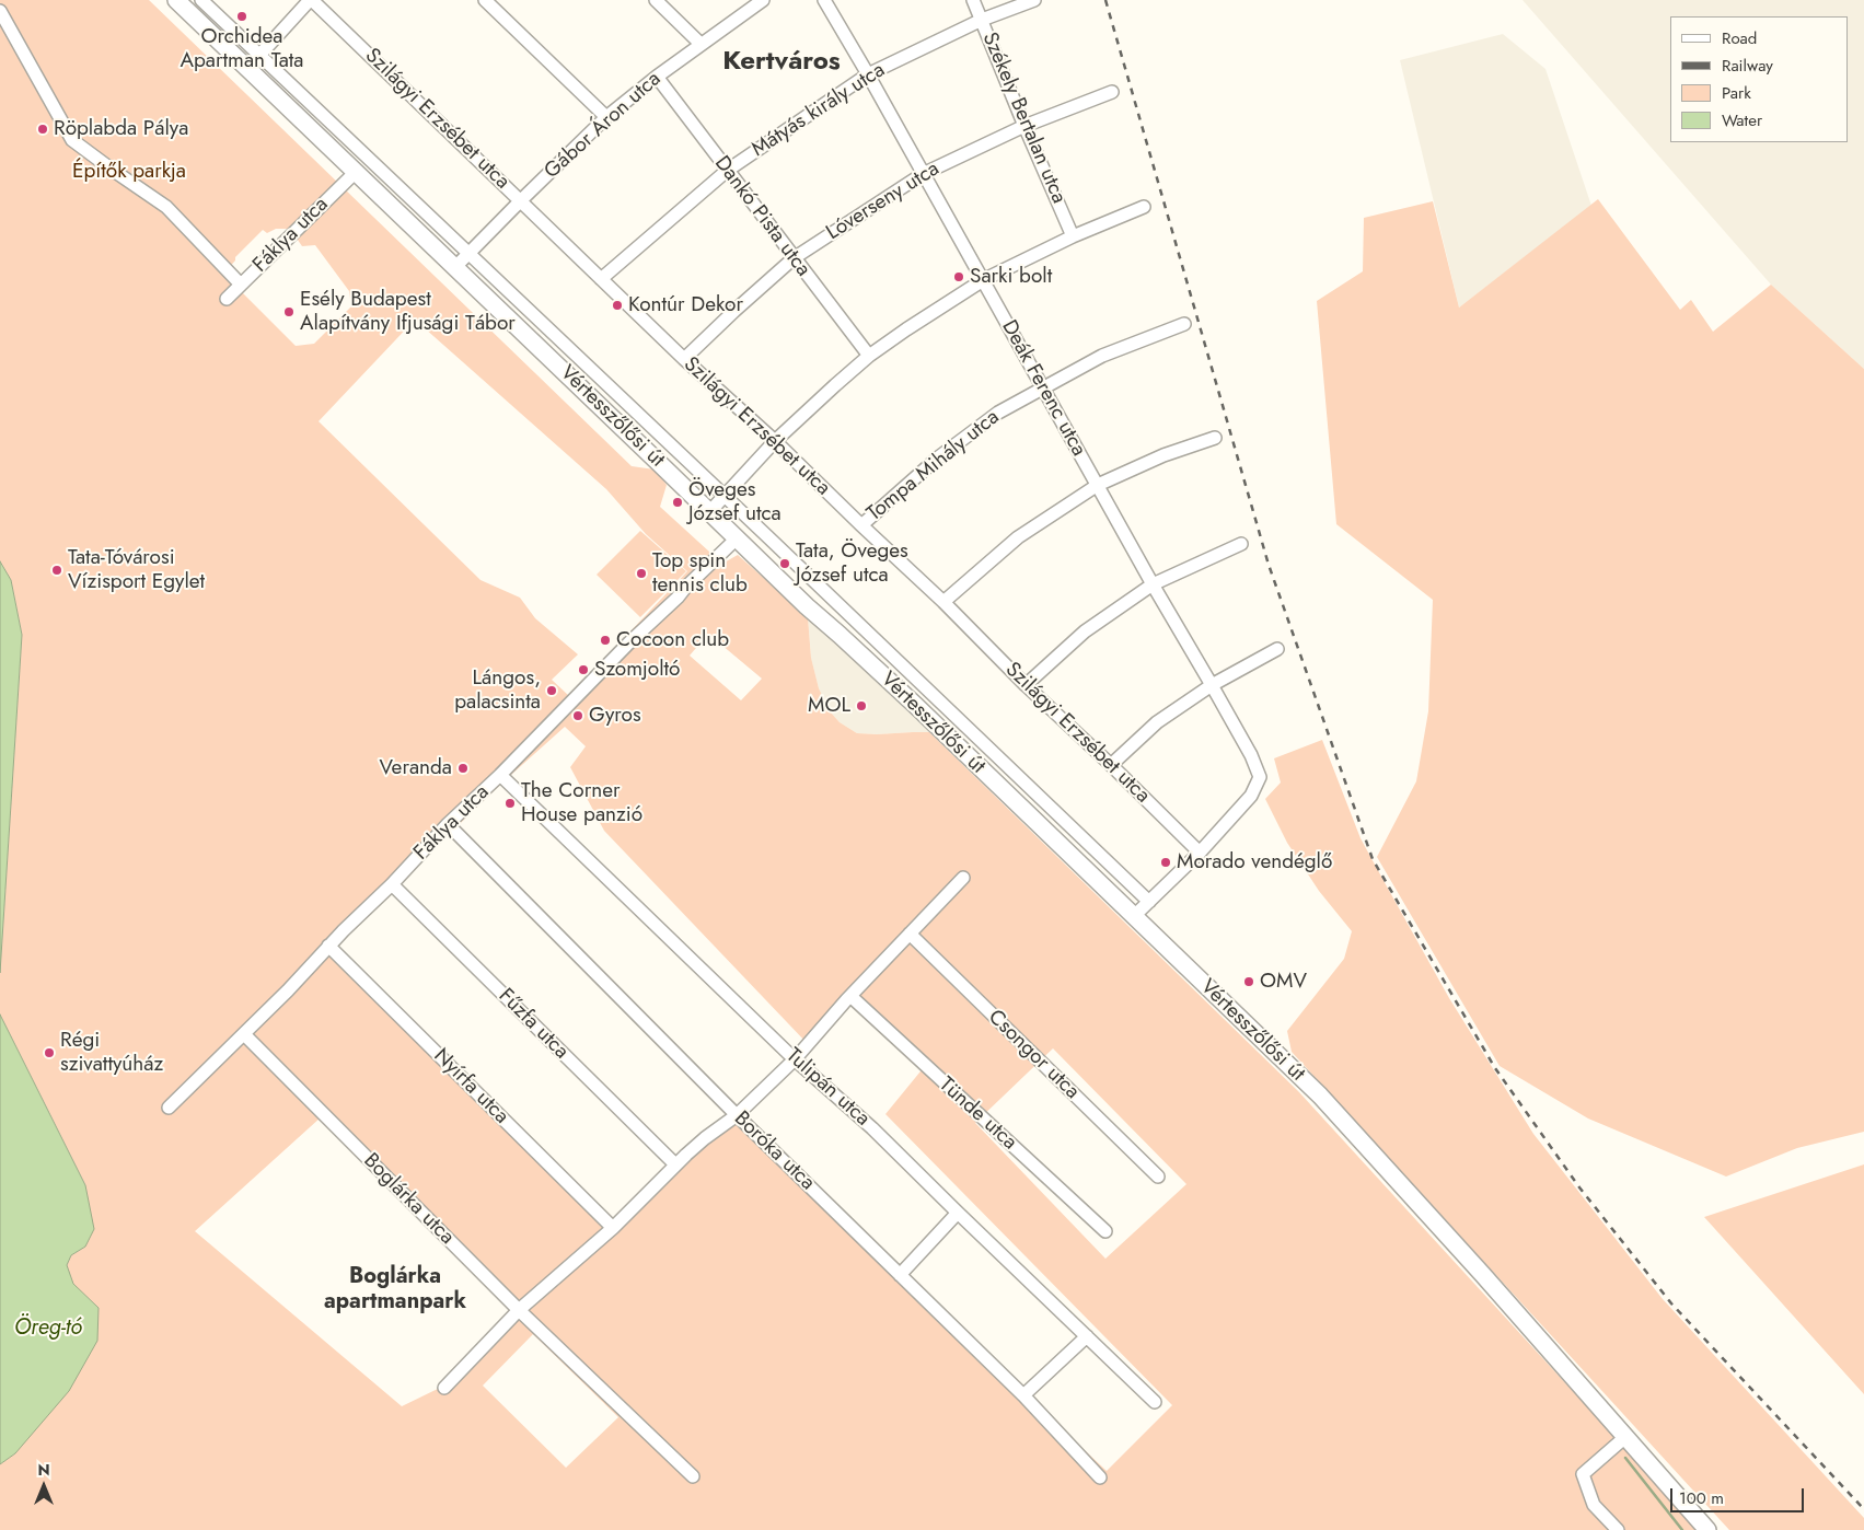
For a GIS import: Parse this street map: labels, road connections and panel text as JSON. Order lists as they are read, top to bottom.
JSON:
{
  "streets": {
    "main road": ["Vértesszőlősi út"],
    "street": [
      "Mátyás király utca",
      "Székely Bertalan utca",
      "Szilágyi Erzsébet utca",
      "Gábor Áron utca",
      "Lóverseny utca",
      "Dankó Pista utca",
      "Fáklya utca",
      "Deák Ferenc utca",
      "Tompa Mihály utca",
      "Fűzfa utca",
      "Csongor utca",
      "Nyírfa utca",
      "Tulipán utca",
      "Tünde utca",
      "Boróka utca",
      "Boglárka utca"
    ]
  },
  "crossings": [
    ["Mátyás király utca", "Székely Bertalan utca"],
    ["Mátyás király utca", "Szilágyi Erzsébet utca"],
    ["Mátyás király utca", "Dankó Pista utca"],
    ["Mátyás király utca", "Deák Ferenc utca"],
    ["Székely Bertalan utca", "Lóverseny utca"],
    ["Szilágyi Erzsébet utca", "Gábor Áron utca"],
    ["Szilágyi Erzsébet utca", "Lóverseny utca"],
    ["Szilágyi Erzsébet utca", "Deák Ferenc utca"],
    ["Szilágyi Erzsébet utca", "Tompa Mihály utca"],
    ["Gábor Áron utca", "Dankó Pista utca"],
    ["Gábor Áron utca", "Vértesszőlősi út"],
    ["Lóverseny utca", "Dankó Pista utca"],
    ["Lóverseny utca", "Deák Ferenc utca"],
    ["Fáklya utca", "Vértesszőlősi út"],
    ["Fáklya utca", "Fűzfa utca"],
    ["Fáklya utca", "Nyírfa utca"],
    ["Fáklya utca", "Tulipán utca"],
    ["Fáklya utca", "Boróka utca"],
    ["Fáklya utca", "Boglárka utca"],
    ["Deák Ferenc utca", "Tompa Mihály utca"]
  ],
  "districts": ["Kertváros", "Boglárka apartmanpark"],
  "water": ["Öreg-tó"],
  "parks": ["Építők parkja"],
  "places": [
    "Orchidea Apartman Tata",
    "Röplabda Pálya",
    "Sarki bolt",
    "Kontúr Dekor",
    "Esély Budapest Alapítvány Ifjusági Tábor",
    "Öveges József utca",
    "Tata, Öveges József utca",
    "Tata-Tóvárosi Vízisport Egylet",
    "Top spin tennis club",
    "Cocoon club",
    "Szomjoltó",
    "Lángos, palacsinta",
    "MOL",
    "Gyros",
    "Veranda",
    "The Corner House panzió",
    "Morado vendéglő",
    "OMV",
    "Régi szivattyúház"
  ],
  "legend": [
    "Road",
    "Railway",
    "Park",
    "Water"
  ],
  "scale_bar": "100 m",
  "north": "top"
}
